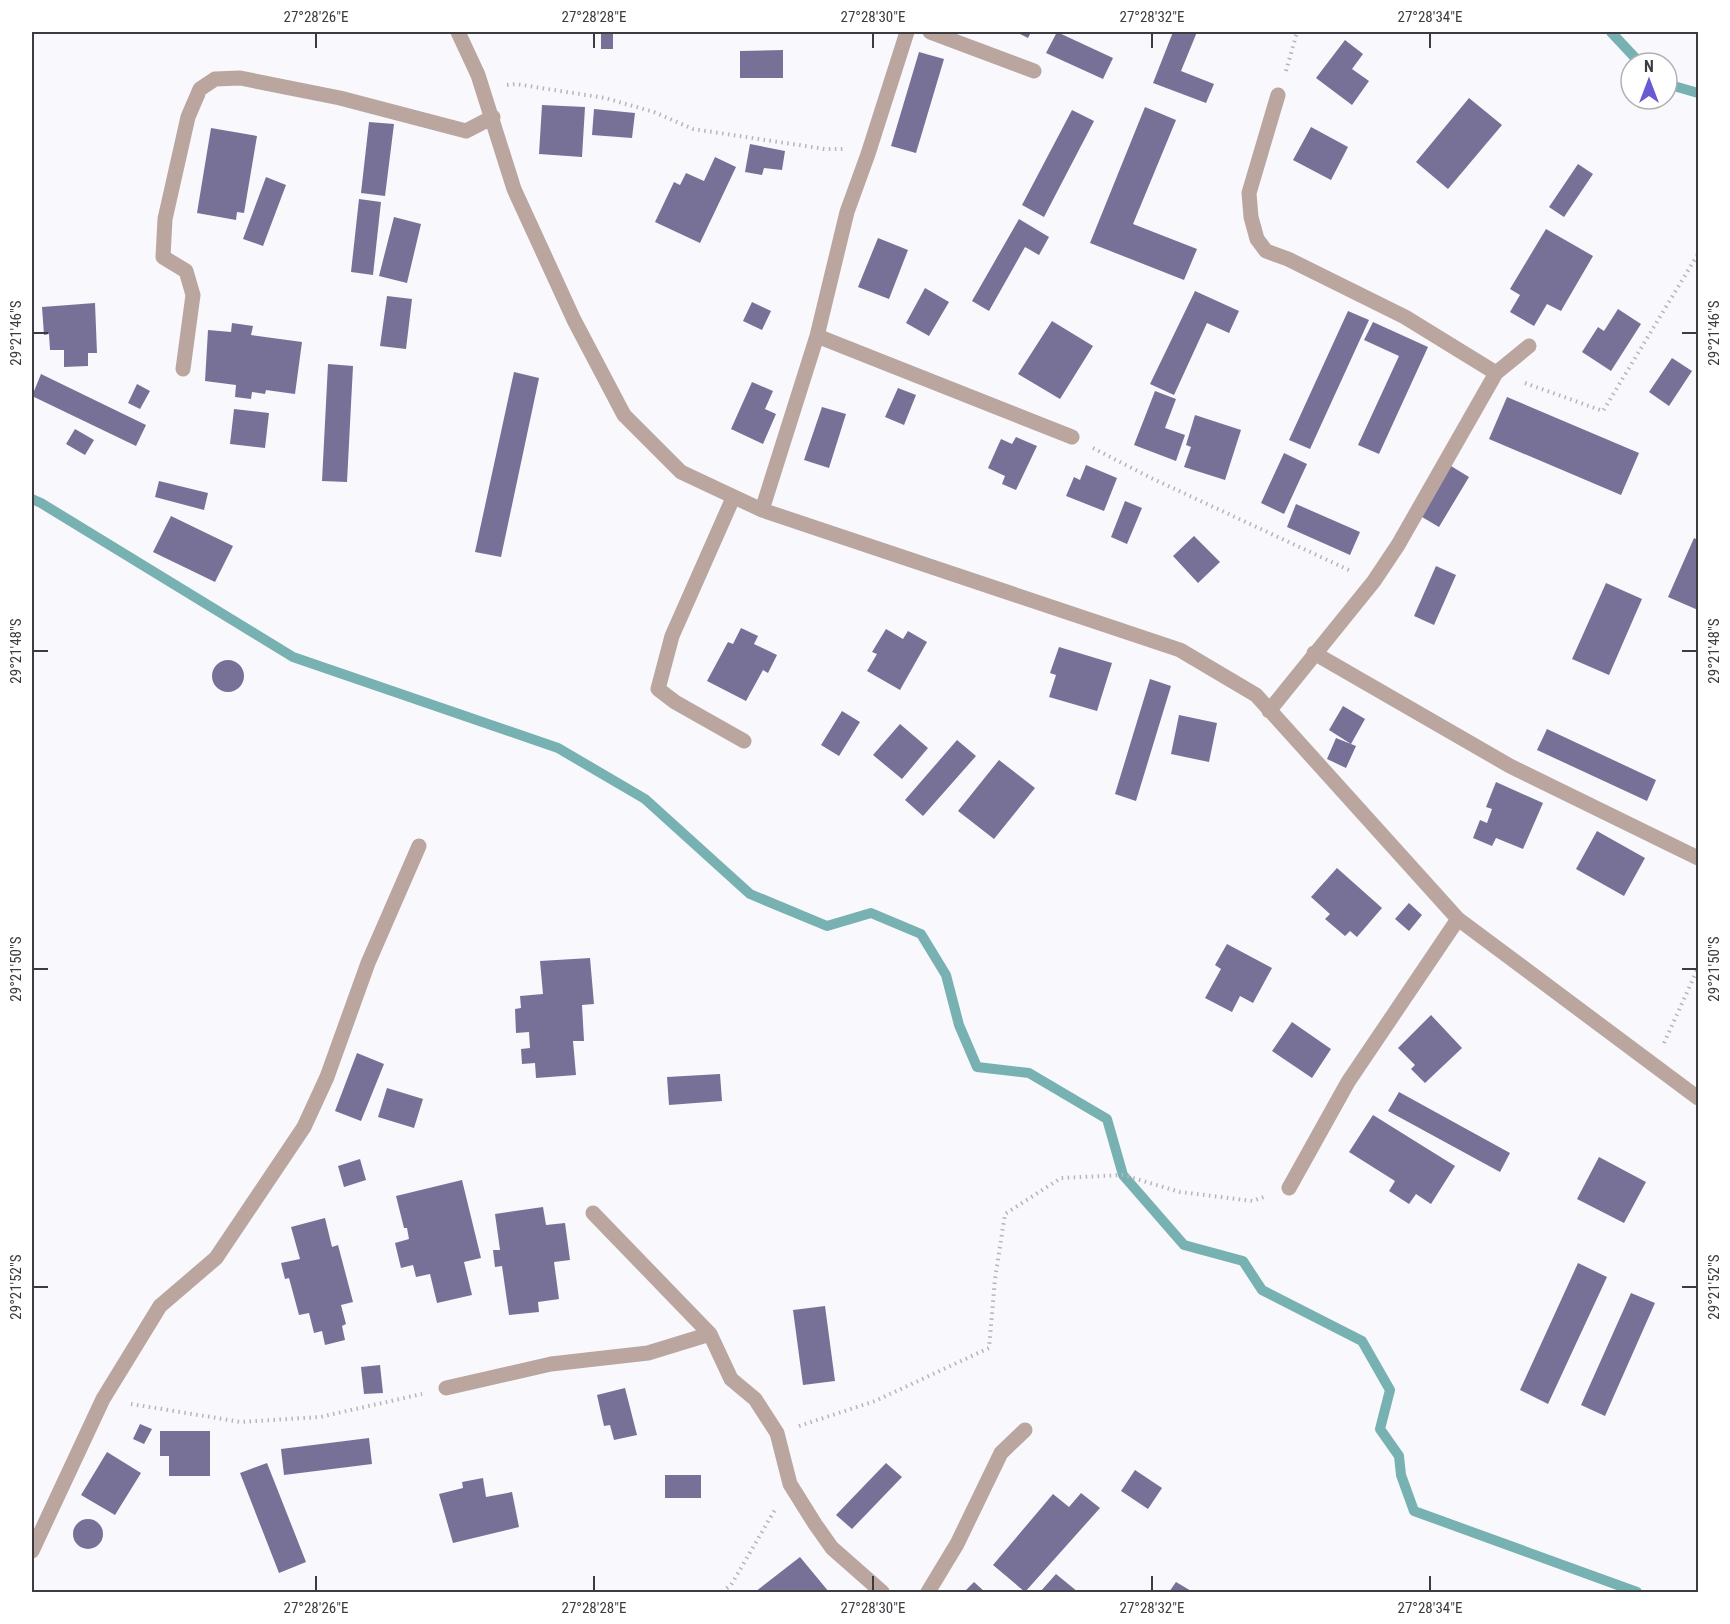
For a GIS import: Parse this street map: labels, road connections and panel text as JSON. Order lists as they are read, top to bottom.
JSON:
{
  "north": "top",
  "coordinates": [
    "27°28'26\"E",
    "27°28'28\"E",
    "27°28'30\"E",
    "27°28'32\"E",
    "27°28'34\"E",
    "29°21'46\"S",
    "29°21'48\"S",
    "29°21'50\"S",
    "29°21'52\"S"
  ]
}
